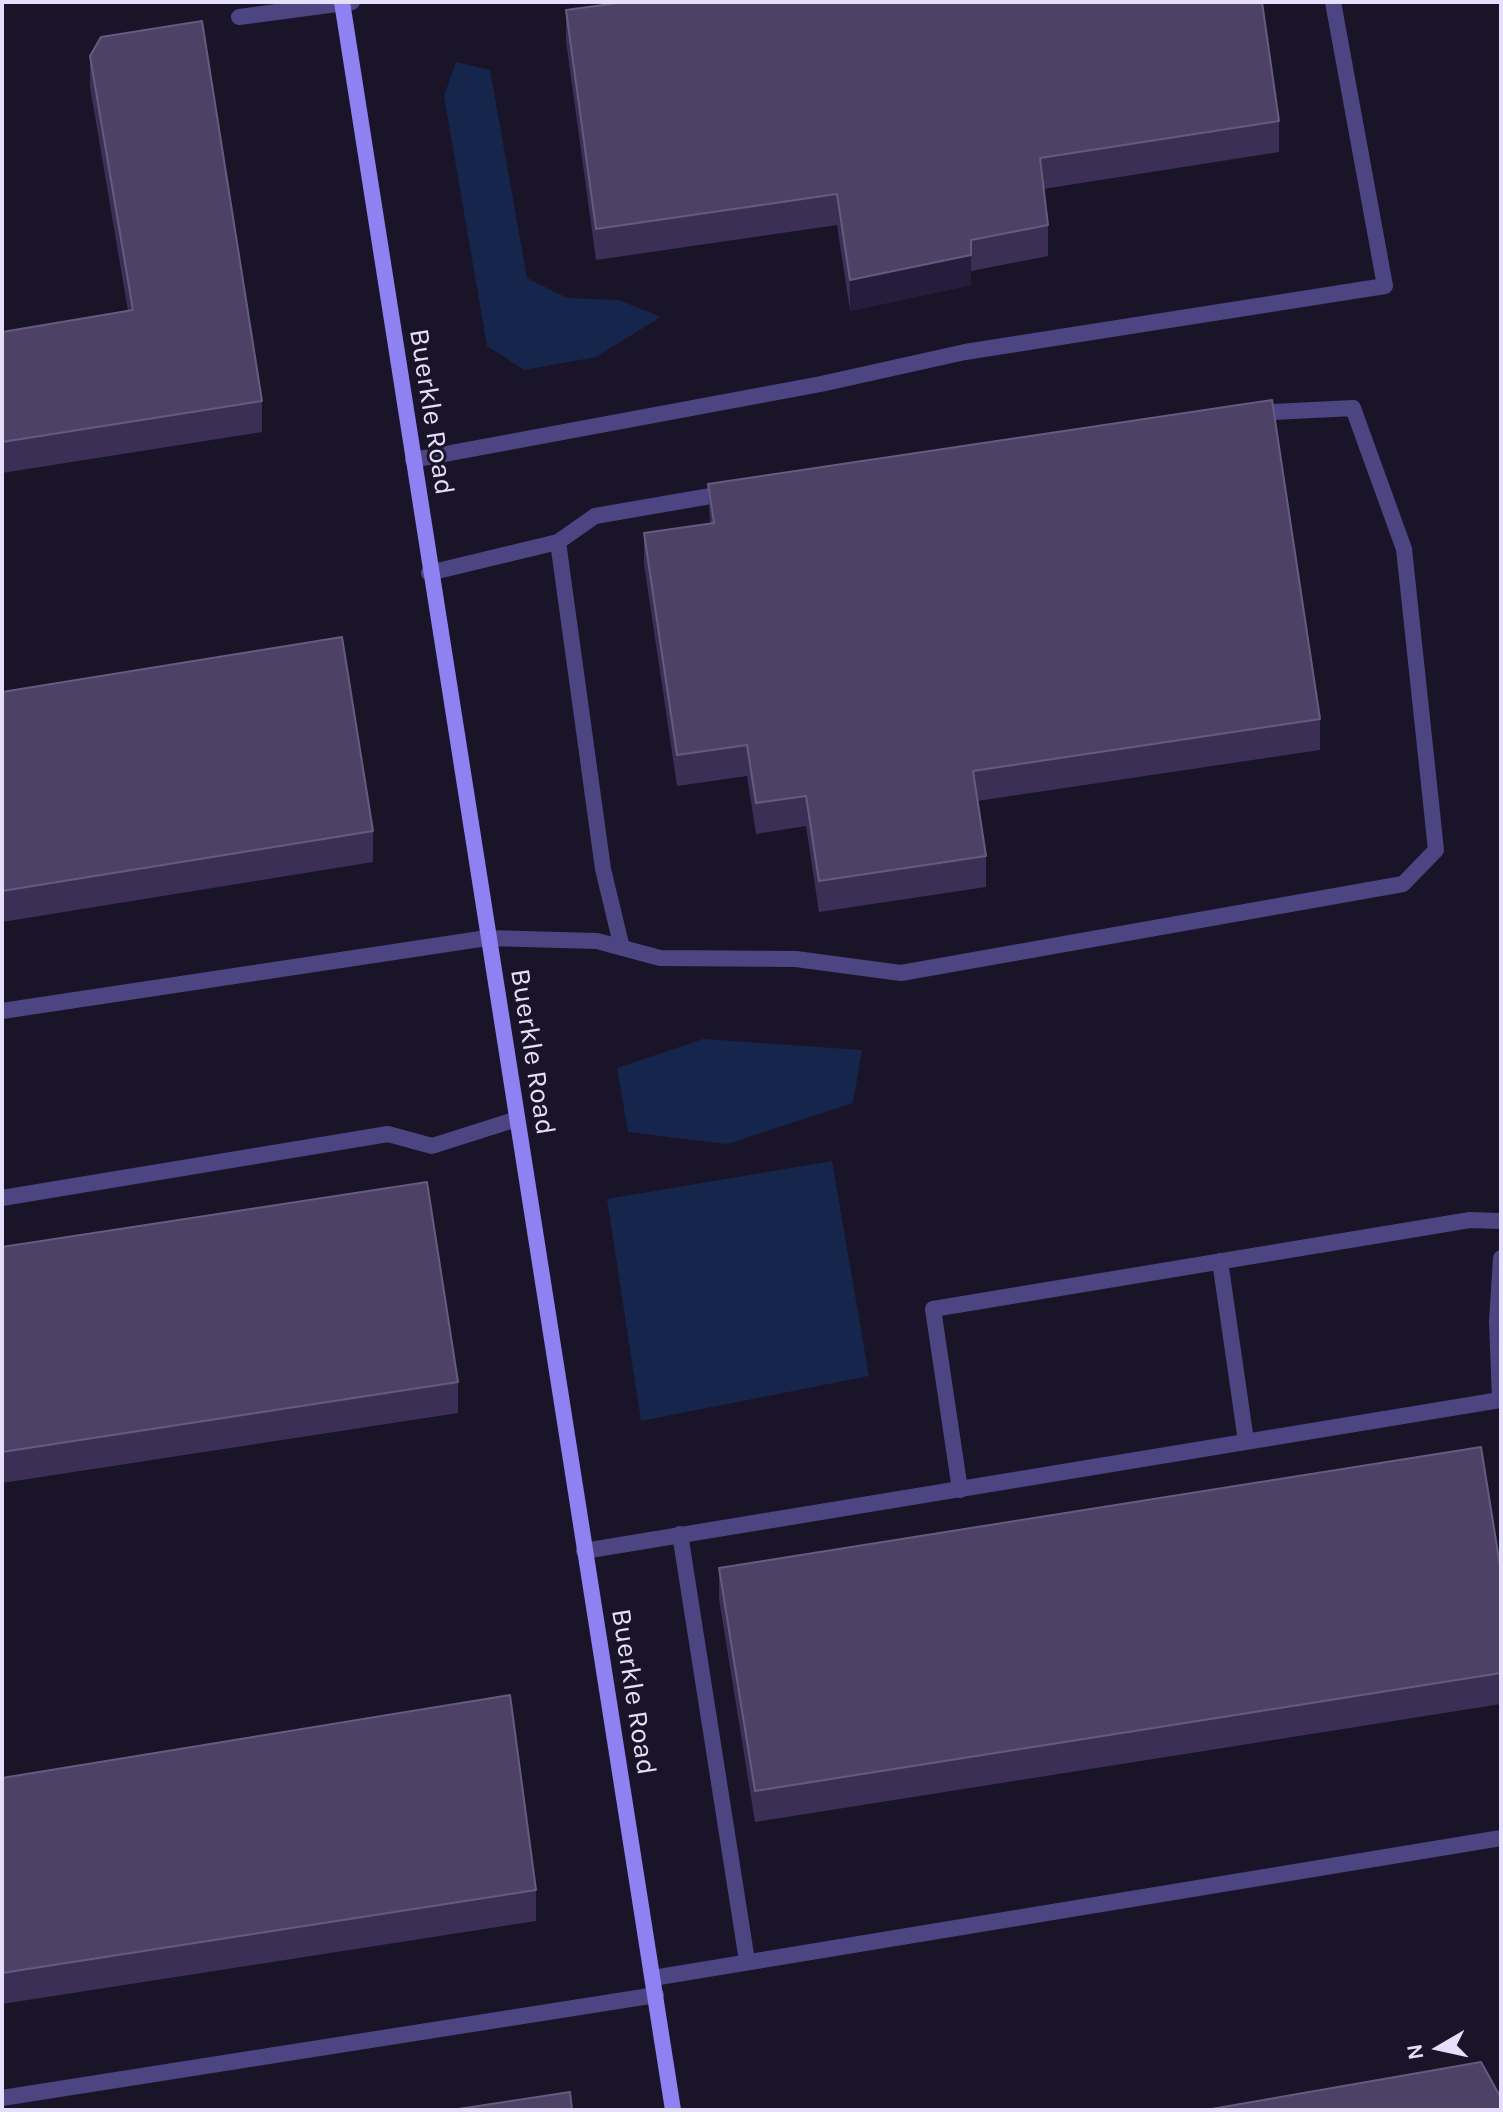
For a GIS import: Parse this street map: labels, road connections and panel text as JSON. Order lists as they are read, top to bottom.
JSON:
{
  "streets": {
    "street": ["Buerkle Road"]
  },
  "north": "left"
}
